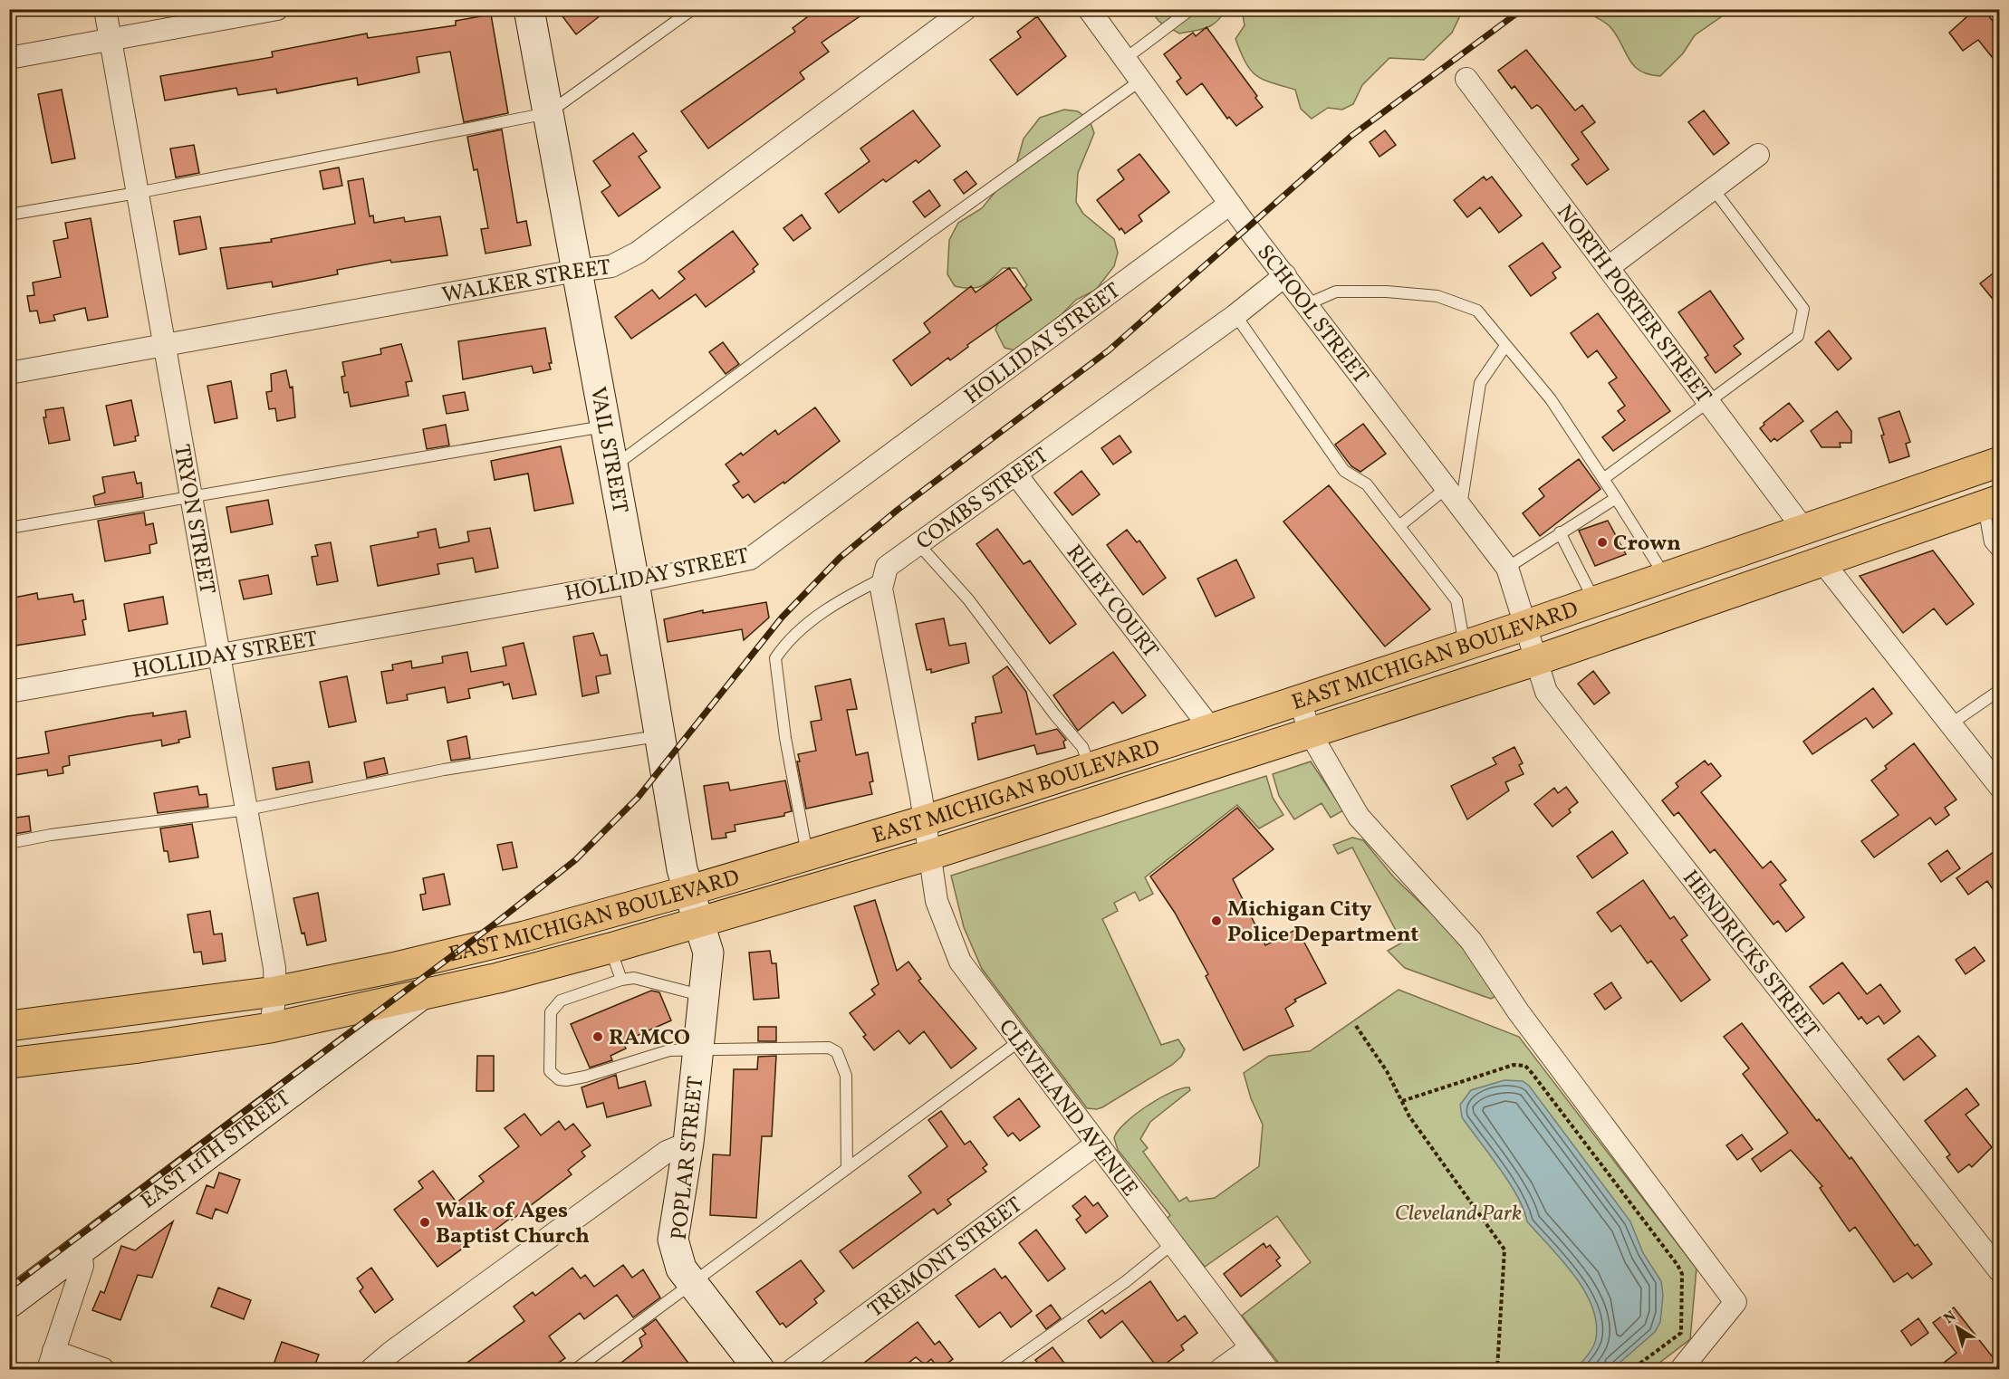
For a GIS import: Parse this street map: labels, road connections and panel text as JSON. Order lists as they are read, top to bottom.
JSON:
{
  "streets": {
    "main road": ["EAST MICHIGAN BOULEVARD"],
    "street": [
      "WALKER STREET",
      "NORTH PORTER STREET",
      "SCHOOL STREET",
      "HOLLIDAY STREET",
      "VAIL STREET",
      "COMBS STREET",
      "TRYON STREET",
      "RILEY COURT",
      "HENDRICKS STREET",
      "CLEVELAND AVENUE",
      "EAST 11TH STREET",
      "POPLAR STREET",
      "TREMONT STREET"
    ]
  },
  "crossings": [
    ["WALKER STREET", "VAIL STREET"],
    ["WALKER STREET", "TRYON STREET"],
    ["NORTH PORTER STREET", "EAST MICHIGAN BOULEVARD"],
    ["SCHOOL STREET", "HOLLIDAY STREET"],
    ["SCHOOL STREET", "COMBS STREET"],
    ["SCHOOL STREET", "EAST MICHIGAN BOULEVARD"],
    ["SCHOOL STREET", "HENDRICKS STREET"],
    ["HOLLIDAY STREET", "VAIL STREET"],
    ["HOLLIDAY STREET", "TRYON STREET"],
    ["VAIL STREET", "EAST MICHIGAN BOULEVARD"],
    ["VAIL STREET", "POPLAR STREET"],
    ["COMBS STREET", "RILEY COURT"],
    ["TRYON STREET", "EAST MICHIGAN BOULEVARD"],
    ["RILEY COURT", "EAST MICHIGAN BOULEVARD"],
    ["EAST MICHIGAN BOULEVARD", "HENDRICKS STREET"],
    ["EAST MICHIGAN BOULEVARD", "CLEVELAND AVENUE"],
    ["EAST MICHIGAN BOULEVARD", "EAST 11TH STREET"],
    ["EAST MICHIGAN BOULEVARD", "POPLAR STREET"],
    ["CLEVELAND AVENUE", "TREMONT STREET"]
  ],
  "parks": ["Cleveland Park"],
  "places": [
    "Crown",
    "Michigan City Police Department",
    "RAMCO",
    "Walk of Ages Baptist Church"
  ],
  "north": "top left"
}
